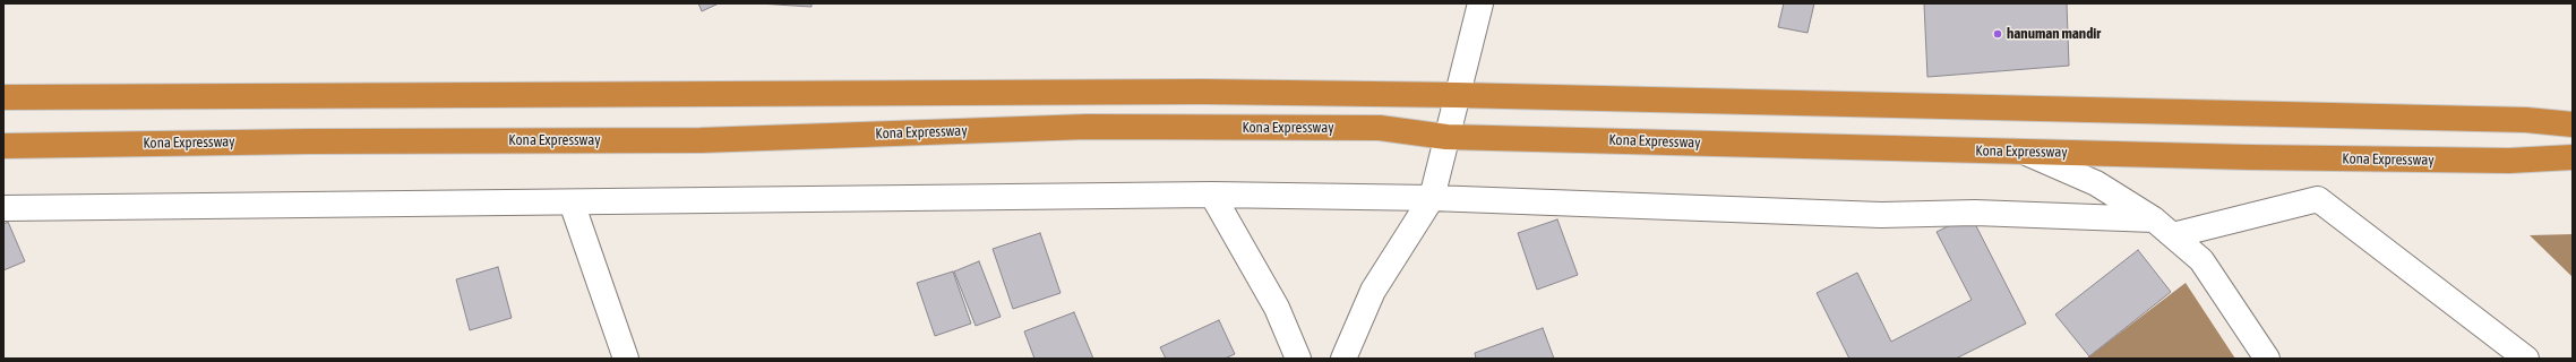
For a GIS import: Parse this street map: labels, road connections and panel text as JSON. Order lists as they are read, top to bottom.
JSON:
{
  "streets": {
    "highway": ["Kona Expressway"]
  },
  "places": ["hanuman mandir"]
}
